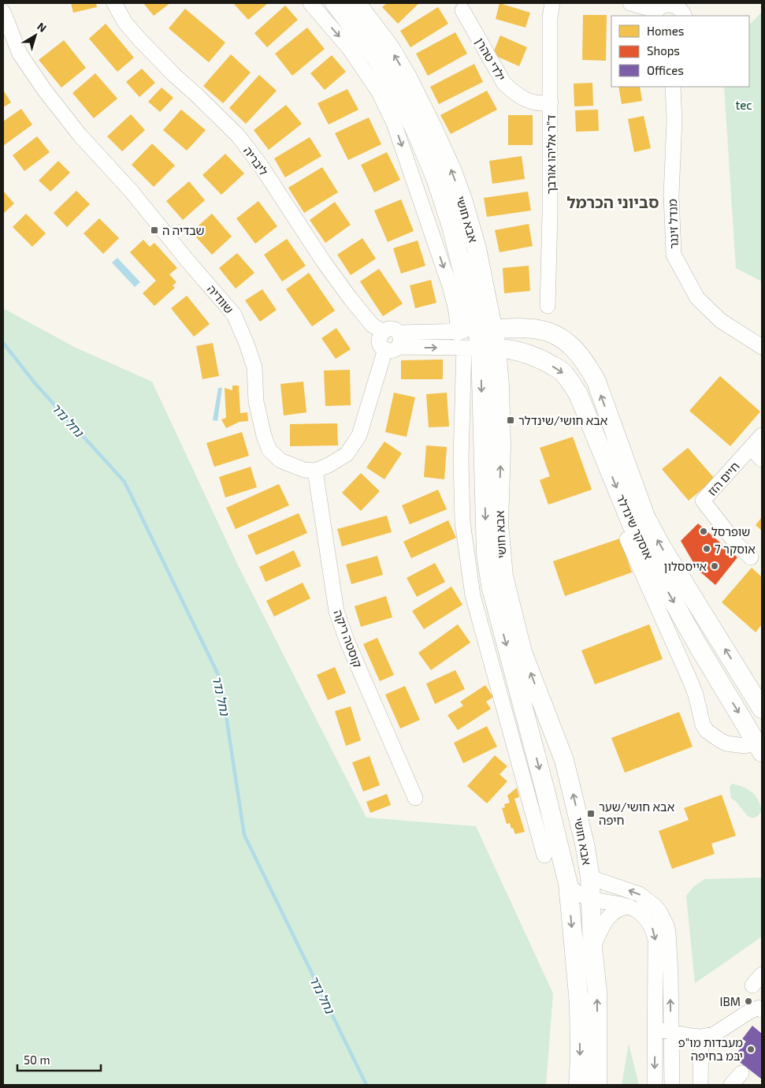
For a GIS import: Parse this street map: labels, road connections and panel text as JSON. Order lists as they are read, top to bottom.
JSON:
{
  "streets": {
    "main road": ["אבא חושי", "אוסקר שינדלר"],
    "street": [
      "ילדי טהרן",
      "ד\"ר אליהו אורבך",
      "ליבריה",
      "מנדל זינגר",
      "שוודיה",
      "חיים הזז",
      "קוסטה ריקה"
    ]
  },
  "crossings": [
    ["ילדי טהרן", "ד\"ר אליהו אורבך"],
    ["אבא חושי", "אוסקר שינדלר"],
    ["שוודיה", "קוסטה ריקה"]
  ],
  "districts": ["סביוני הכרמל"],
  "water": ["נחל נדר"],
  "parks": ["tec"],
  "places": {
    "transit": ["שבדיה ה", "אבא חושי/שינדלר", "אבא חושי/שער חיפה"],
    "other": [
      "שופרסל",
      "אוסקר 7",
      "אייססלון",
      "IBM",
      "מעבדות מו\"פ יבמ בחיפה"
    ]
  },
  "legend": ["Homes", "Shops", "Offices"],
  "scale_bar": "50 m",
  "north": "top right"
}
